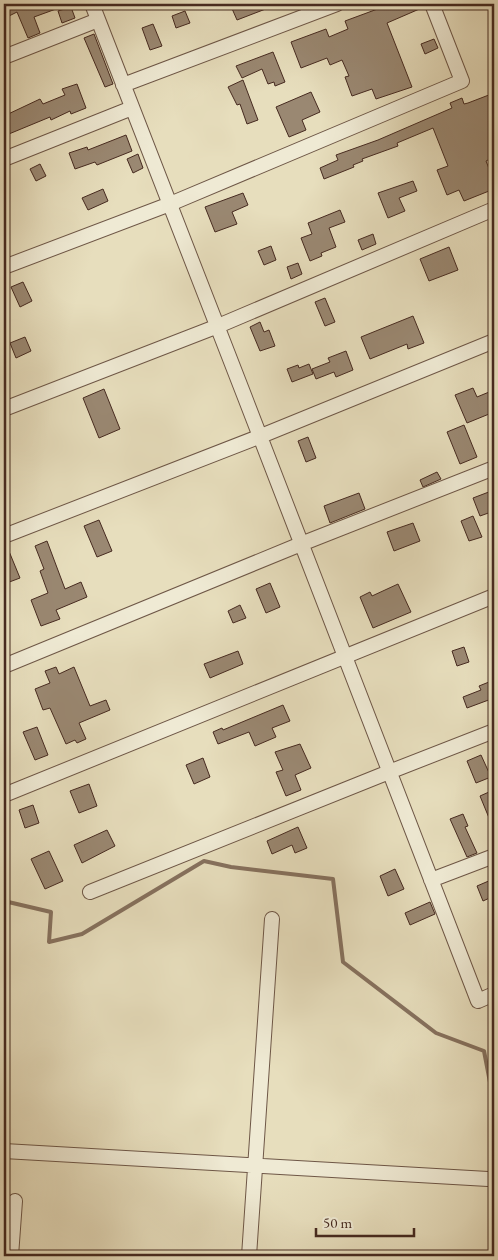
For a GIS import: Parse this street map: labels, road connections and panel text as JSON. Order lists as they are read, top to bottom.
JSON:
{
  "scale_bar": "50 m"
}
